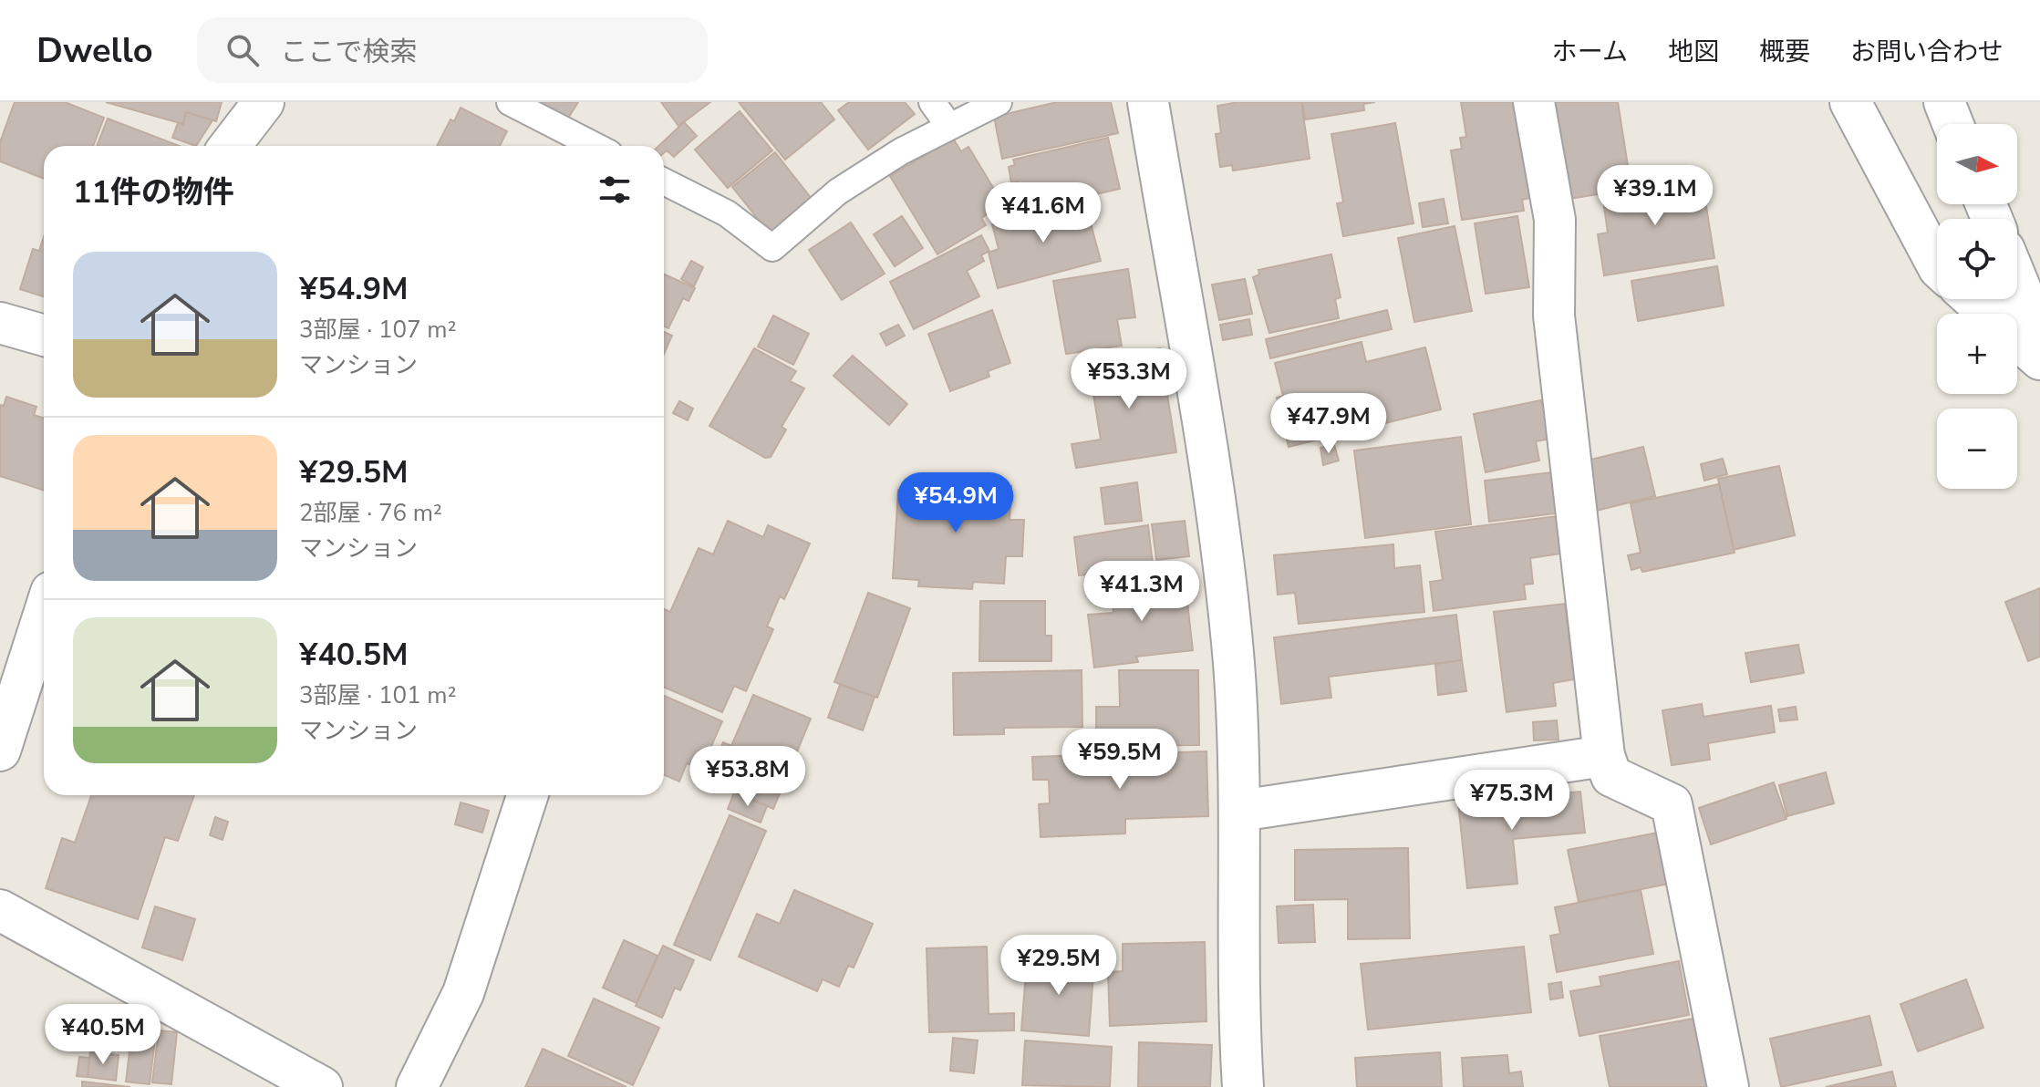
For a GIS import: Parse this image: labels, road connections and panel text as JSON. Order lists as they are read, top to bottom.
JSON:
{
  "north": "right",
  "page": {
    "header": "Dwello",
    "search": "ここで検索",
    "nav": [
      "ホーム",
      "地図",
      "概要",
      "お問い合わせ"
    ],
    "map_buttons": ["+", "−"],
    "heading": "11件の物件",
    "price": [
      "¥39.1M",
      "¥41.6M",
      "¥53.3M",
      "¥47.9M",
      "¥54.9M",
      "¥41.3M",
      "¥59.5M",
      "¥53.8M",
      "¥75.3M",
      "¥29.5M",
      "¥40.5M"
    ],
    "list": [
      {
        "name": "¥54.9M",
        "note": "3部屋 · 107 m² · マンション"
      },
      {
        "name": "¥29.5M",
        "note": "2部屋 · 76 m² · マンション"
      },
      {
        "name": "¥40.5M",
        "note": "3部屋 · 101 m² · マンション"
      }
    ]
  }
}
